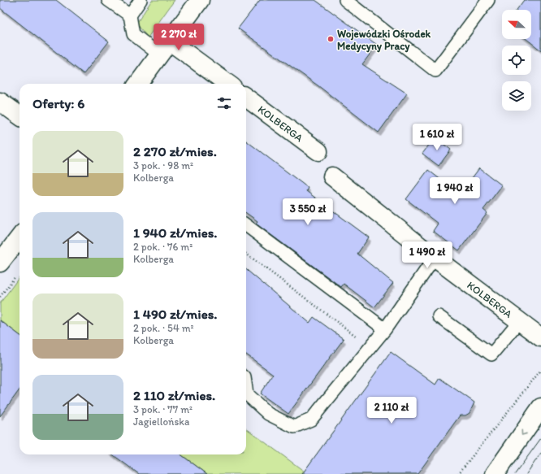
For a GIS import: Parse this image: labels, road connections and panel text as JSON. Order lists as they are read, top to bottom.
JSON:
{
  "streets": {
    "street": ["KOLBERGA"]
  },
  "places": ["Wojewódzki Ośrodek Medycyny Pracy"],
  "north": "left",
  "page": {
    "price": [
      "2 270 zł",
      "1 610 zł",
      "1 940 zł",
      "3 550 zł",
      "1 490 zł",
      "2 110 zł"
    ],
    "heading": "Oferty: 6",
    "list": [
      {
        "name": "2 270 zł/mies.",
        "note": "3 pok. · 98 m² · Kolberga"
      },
      {
        "name": "1 940 zł/mies.",
        "note": "2 pok. · 76 m² · Kolberga"
      },
      {
        "name": "1 490 zł/mies.",
        "note": "2 pok. · 54 m² · Kolberga"
      },
      {
        "name": "2 110 zł/mies.",
        "note": "3 pok. · 77 m² · Jagiellońska"
      }
    ]
  }
}
